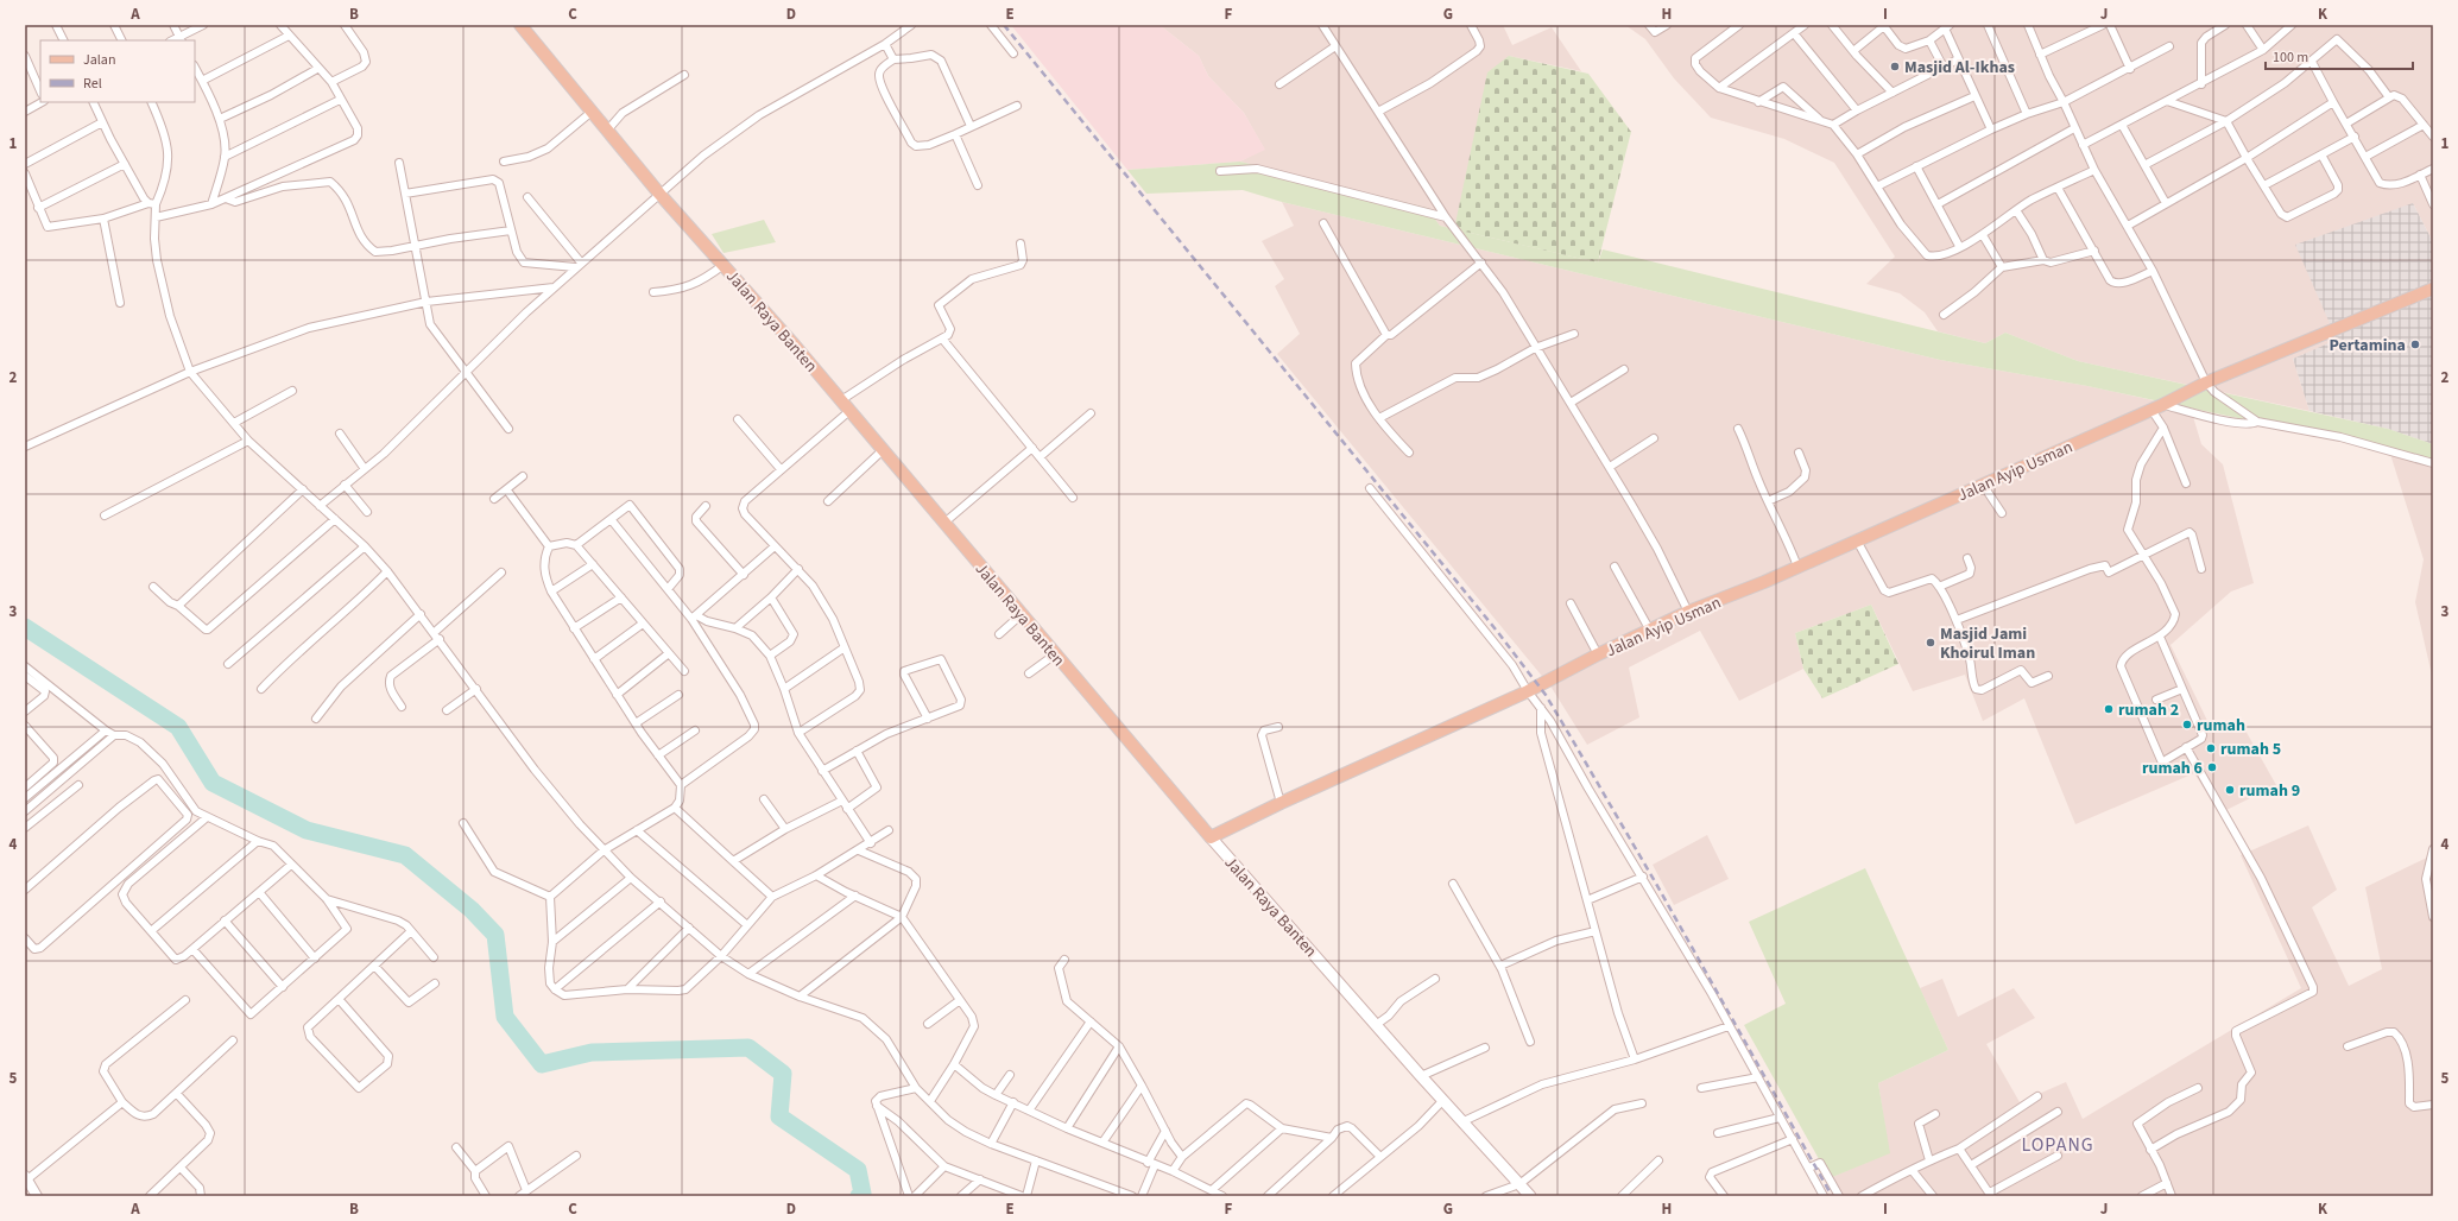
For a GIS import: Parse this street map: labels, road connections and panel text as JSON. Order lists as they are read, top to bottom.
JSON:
{
  "streets": {
    "main road": ["Jalan Raya Banten", "Jalan Ayip Usman"]
  },
  "crossings": [
    ["Jalan Raya Banten", "Jalan Ayip Usman"]
  ],
  "districts": ["LOPANG"],
  "places": [
    "Masjid Al-Ikhas",
    "Pertamina",
    "Masjid Jami Khoirul Iman",
    "rumah 2",
    "rumah",
    "rumah 5",
    "rumah 6",
    "rumah 9"
  ],
  "legend": ["Jalan", "Rel"],
  "scale_bar": "100 m",
  "grid": {
    "columns": [
      "A",
      "B",
      "C",
      "D",
      "E",
      "F",
      "G",
      "H",
      "I",
      "J",
      "K"
    ],
    "rows": [
      "1",
      "2",
      "3",
      "4",
      "5"
    ]
  }
}
